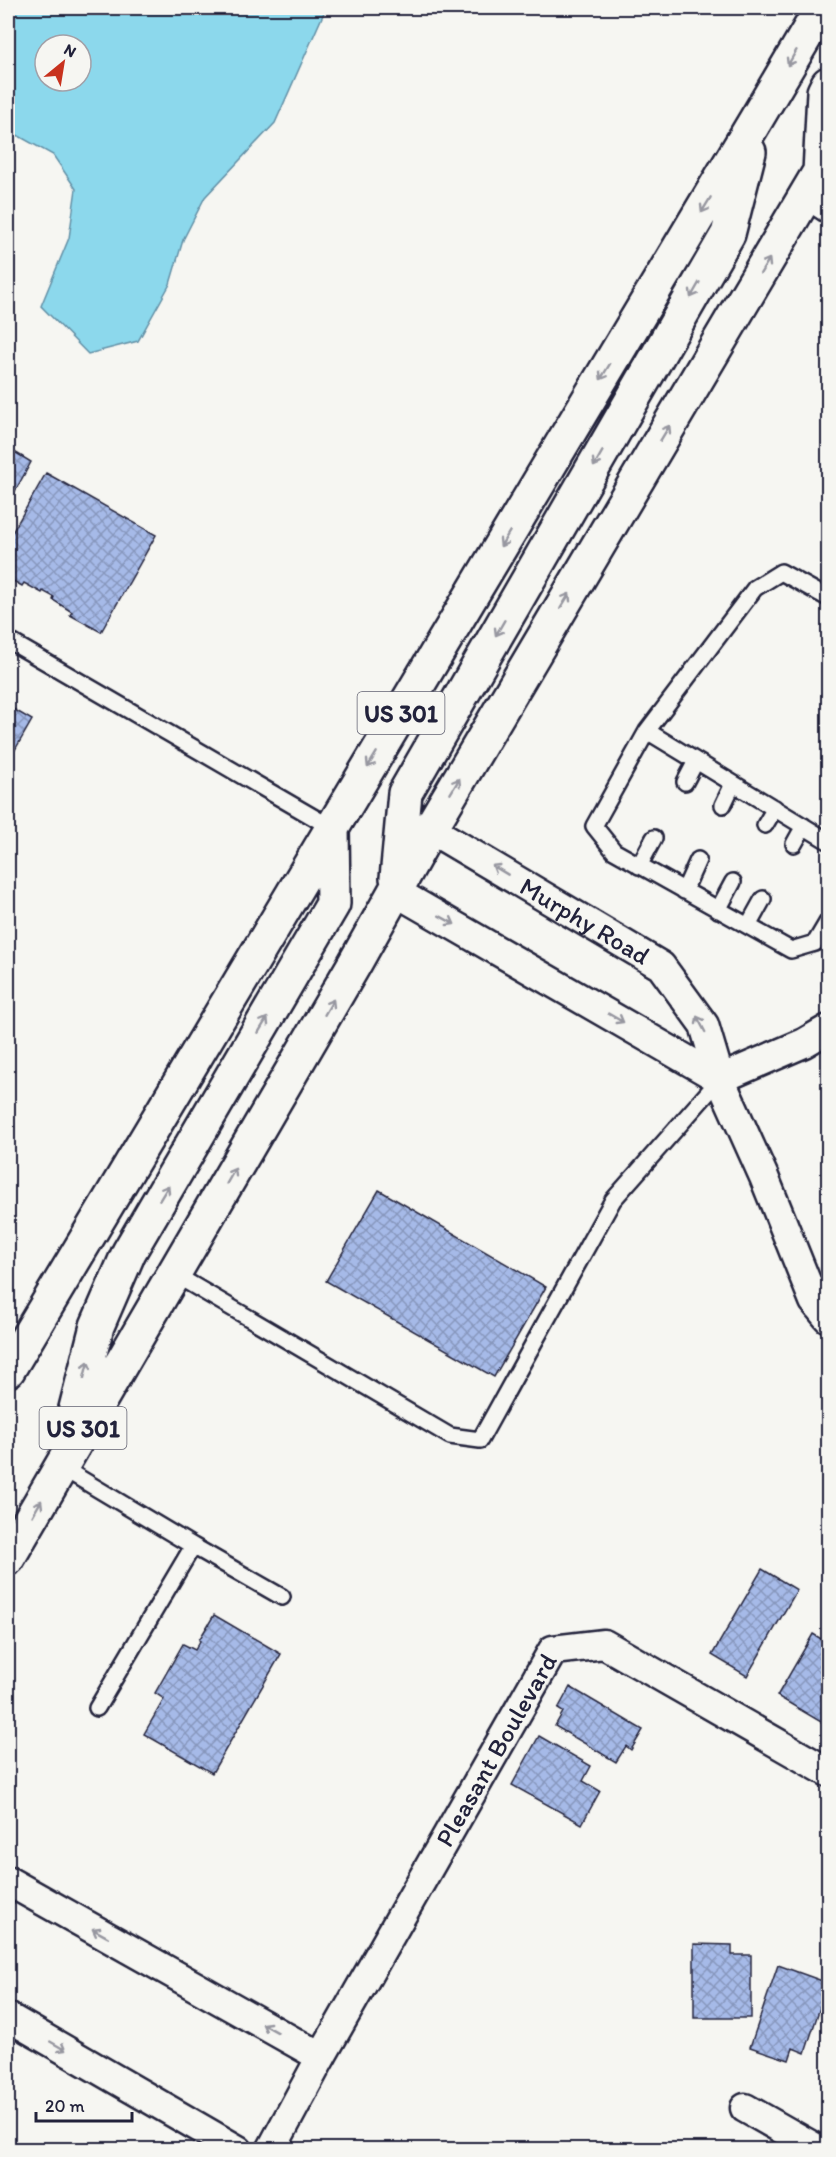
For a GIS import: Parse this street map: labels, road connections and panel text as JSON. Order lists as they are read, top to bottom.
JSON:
{
  "streets": {
    "main road": ["US 301"],
    "street": ["Murphy Road", "Pleasant Boulevard"]
  },
  "crossings": [
    ["US 301", "Murphy Road"]
  ],
  "scale_bar": "20 m",
  "north": "top right"
}
